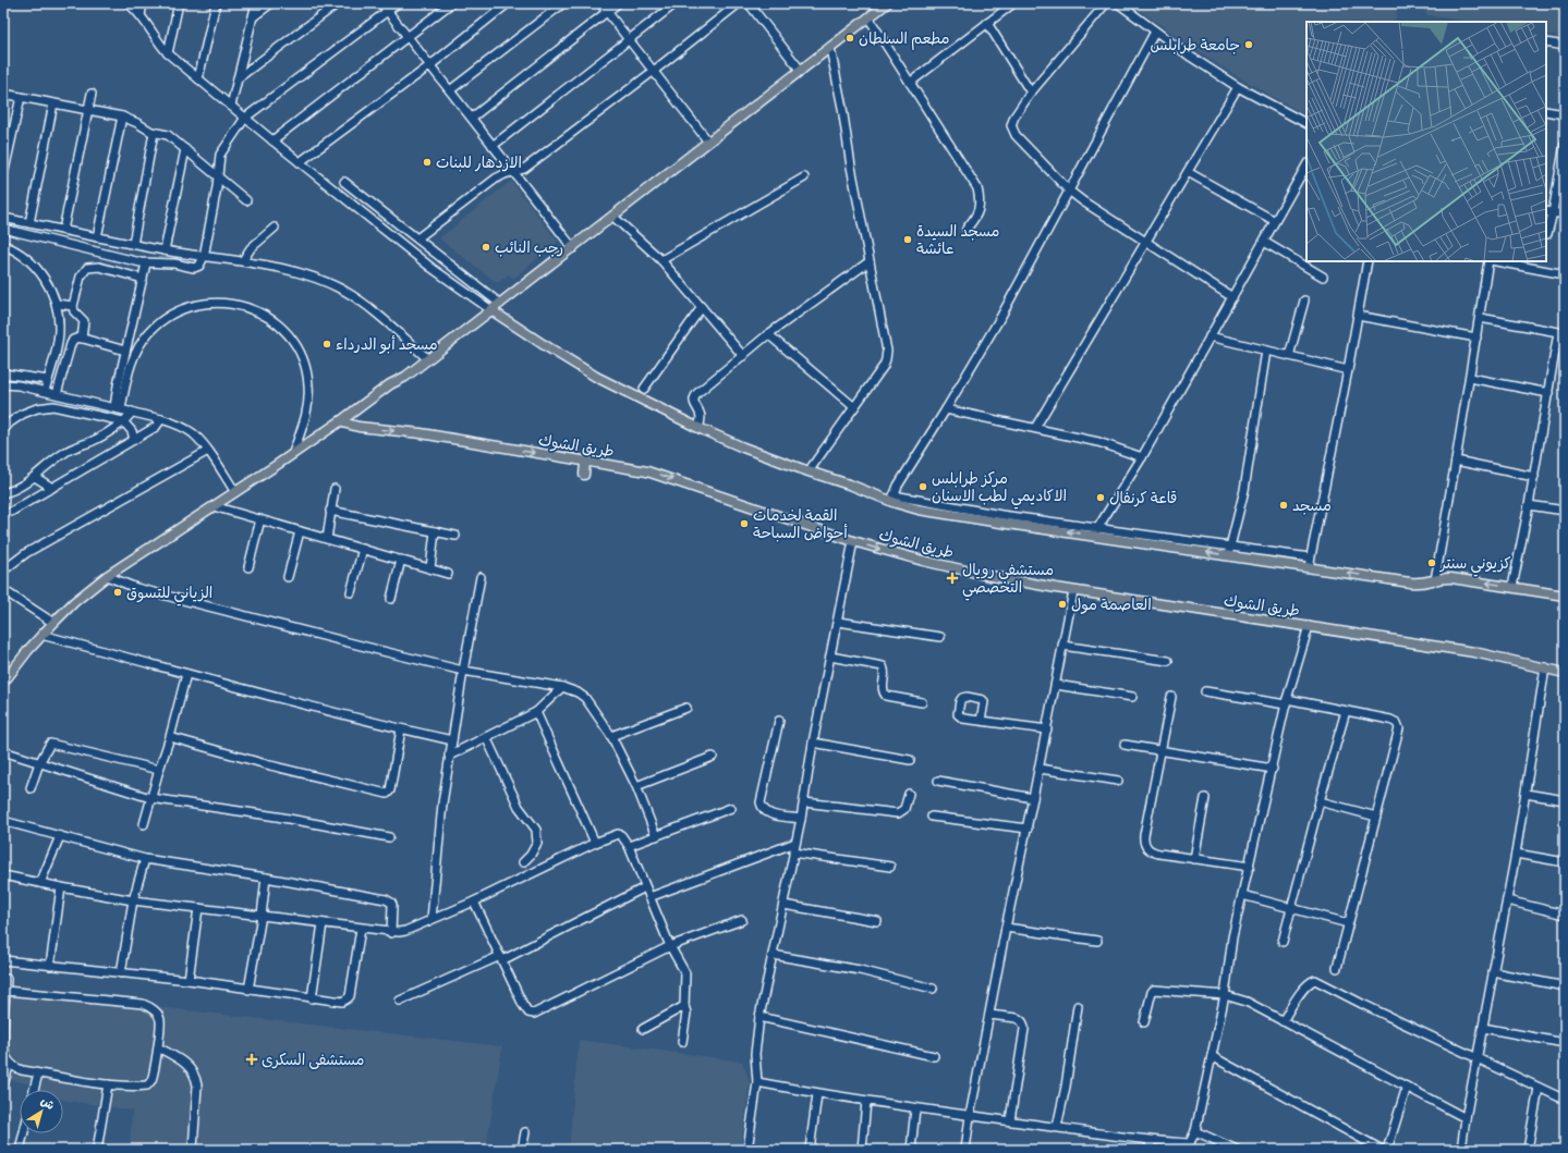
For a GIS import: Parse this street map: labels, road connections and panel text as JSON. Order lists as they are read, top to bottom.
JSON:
{
  "streets": {
    "main road": ["طريق الشوك"]
  },
  "places": {
    "other": [
      "مطعم السلطان",
      "جامعة طرابلس",
      "الازدهار للبنات",
      "مسجد السيدة عائشة",
      "رجب النائب",
      "مسجد أبو الدرداء",
      "مركز طرابلس الاكاديمي لطب الاسنان",
      "قاعة كرنفال",
      "مسجد",
      "القمة لخدمات أحواض السباحة",
      "كزيوني سنتر",
      "الزياني للتسوق",
      "العاصمة مول"
    ],
    "health": ["مستشفى رويال التخصصي", "مستشفى السكرى"]
  },
  "north": "top right"
}
